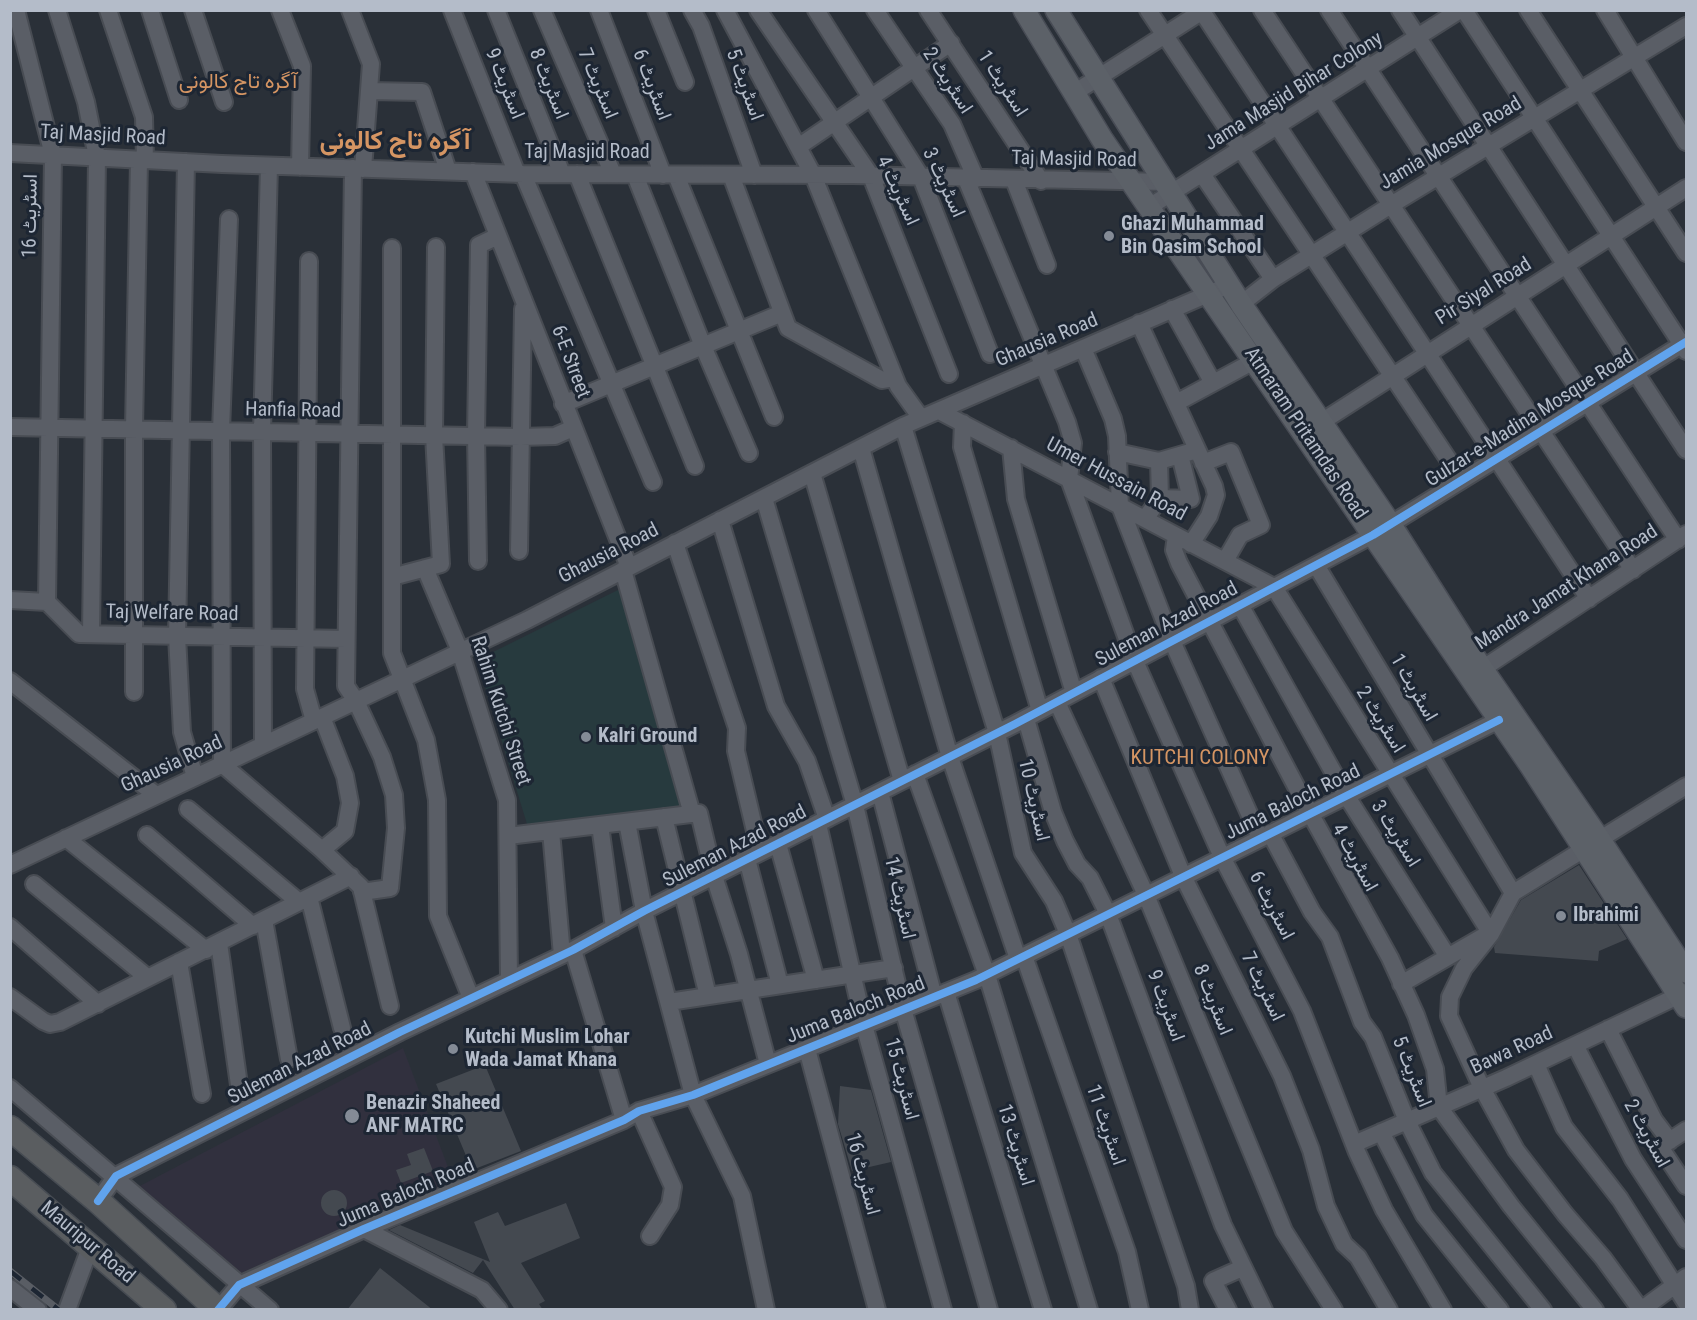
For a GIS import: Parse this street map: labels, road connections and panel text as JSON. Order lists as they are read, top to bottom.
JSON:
{
  "streets": {
    "highway": ["Mauripur Road"],
    "main road": ["Atmaram Pritamdas Road"],
    "street": [
      "اسٹریٹ 2",
      "اسٹریٹ 9",
      "اسٹریٹ 8",
      "اسٹریٹ 7",
      "اسٹریٹ 1",
      "اسٹریٹ 6",
      "اسٹریٹ 5",
      "Jama Masjid Bihar Colony",
      "Taj Masjid Road",
      "Jamia Mosque Road",
      "اسٹریٹ 3",
      "اسٹریٹ 4",
      "اسٹریٹ 16",
      "Pir Siyal Road",
      "Ghausia Road",
      "6-E Street",
      "Hanfia Road",
      "Gulzar-e-Madina Mosque Road",
      "Umer Hussain Road",
      "Mandra Jamat Khana Road",
      "Taj Welfare Road",
      "Suleman Azad Road",
      "Rahim Kutchi Street",
      "اسٹریٹ 10",
      "Juma Baloch Road",
      "اسٹریٹ 14",
      "Bawa Road",
      "اسٹریٹ 15",
      "اسٹریٹ 11",
      "اسٹریٹ 13"
    ]
  },
  "crossings": [
    ["اسٹریٹ 2", "اسٹریٹ 6"],
    ["اسٹریٹ 2", "Taj Masjid Road"],
    ["اسٹریٹ 2", "Ghausia Road"],
    ["اسٹریٹ 2", "Umer Hussain Road"],
    ["اسٹریٹ 2", "Suleman Azad Road"],
    ["اسٹریٹ 2", "Juma Baloch Road"],
    ["اسٹریٹ 2", "Bawa Road"],
    ["اسٹریٹ 9", "Taj Masjid Road"],
    ["اسٹریٹ 9", "Umer Hussain Road"],
    ["اسٹریٹ 9", "Suleman Azad Road"],
    ["اسٹریٹ 9", "Juma Baloch Road"],
    ["اسٹریٹ 8", "Taj Masjid Road"],
    ["اسٹریٹ 8", "Suleman Azad Road"],
    ["اسٹریٹ 8", "Juma Baloch Road"],
    ["اسٹریٹ 7", "Taj Masjid Road"],
    ["اسٹریٹ 7", "Suleman Azad Road"],
    ["اسٹریٹ 7", "Juma Baloch Road"],
    ["اسٹریٹ 1", "Taj Masjid Road"],
    ["اسٹریٹ 1", "Suleman Azad Road"],
    ["اسٹریٹ 1", "Juma Baloch Road"],
    ["اسٹریٹ 6", "Taj Masjid Road"],
    ["اسٹریٹ 6", "Umer Hussain Road"],
    ["اسٹریٹ 6", "Suleman Azad Road"],
    ["اسٹریٹ 6", "Juma Baloch Road"],
    ["اسٹریٹ 6", "Bawa Road"],
    ["اسٹریٹ 5", "Taj Masjid Road"],
    ["اسٹریٹ 5", "Ghausia Road"],
    ["اسٹریٹ 5", "Umer Hussain Road"],
    ["اسٹریٹ 5", "Suleman Azad Road"],
    ["اسٹریٹ 5", "Juma Baloch Road"],
    ["اسٹریٹ 5", "Bawa Road"],
    ["Jama Masjid Bihar Colony", "Taj Masjid Road"],
    ["Jama Masjid Bihar Colony", "Atmaram Pritamdas Road"],
    ["Taj Masjid Road", "اسٹریٹ 3"],
    ["Taj Masjid Road", "اسٹریٹ 4"],
    ["Taj Masjid Road", "اسٹریٹ 16"],
    ["Taj Masjid Road", "6-E Street"],
    ["Taj Masjid Road", "Atmaram Pritamdas Road"],
    ["Jamia Mosque Road", "Atmaram Pritamdas Road"],
    ["اسٹریٹ 3", "Suleman Azad Road"],
    ["اسٹریٹ 3", "Juma Baloch Road"],
    ["اسٹریٹ 4", "Umer Hussain Road"],
    ["اسٹریٹ 4", "Suleman Azad Road"],
    ["اسٹریٹ 4", "Juma Baloch Road"],
    ["اسٹریٹ 4", "Bawa Road"],
    ["اسٹریٹ 16", "Hanfia Road"],
    ["اسٹریٹ 16", "Taj Welfare Road"],
    ["اسٹریٹ 16", "Juma Baloch Road"],
    ["Pir Siyal Road", "Atmaram Pritamdas Road"],
    ["Ghausia Road", "6-E Street"],
    ["Ghausia Road", "Atmaram Pritamdas Road"],
    ["Ghausia Road", "Umer Hussain Road"],
    ["Ghausia Road", "Rahim Kutchi Street"],
    ["Ghausia Road", "اسٹریٹ 10"],
    ["Ghausia Road", "اسٹریٹ 14"],
    ["Ghausia Road", "اسٹریٹ 15"],
    ["Ghausia Road", "اسٹریٹ 11"],
    ["6-E Street", "Hanfia Road"],
    ["6-E Street", "Suleman Azad Road"],
    ["Gulzar-e-Madina Mosque Road", "Atmaram Pritamdas Road"],
    ["Gulzar-e-Madina Mosque Road", "Suleman Azad Road"],
    ["Atmaram Pritamdas Road", "Mandra Jamat Khana Road"],
    ["Atmaram Pritamdas Road", "Suleman Azad Road"],
    ["Atmaram Pritamdas Road", "Juma Baloch Road"],
    ["Atmaram Pritamdas Road", "Bawa Road"],
    ["Umer Hussain Road", "Suleman Azad Road"],
    ["Suleman Azad Road", "Rahim Kutchi Street"],
    ["Suleman Azad Road", "اسٹریٹ 10"],
    ["Suleman Azad Road", "اسٹریٹ 14"],
    ["Suleman Azad Road", "اسٹریٹ 15"],
    ["Suleman Azad Road", "اسٹریٹ 11"],
    ["Suleman Azad Road", "اسٹریٹ 13"],
    ["Suleman Azad Road", "Mauripur Road"],
    ["اسٹریٹ 10", "Juma Baloch Road"],
    ["Juma Baloch Road", "اسٹریٹ 14"],
    ["Juma Baloch Road", "اسٹریٹ 15"],
    ["Juma Baloch Road", "اسٹریٹ 11"],
    ["Juma Baloch Road", "اسٹریٹ 13"],
    ["Juma Baloch Road", "Mauripur Road"]
  ],
  "districts": ["آگرہ تاج کالونی", "آگرہ تاج کالونی", "KUTCHI COLONY"],
  "places": [
    "Ghazi Muhammad Bin Qasim School",
    "Kalri Ground",
    "Ibrahimi",
    "Kutchi Muslim Lohar Wada Jamat Khana",
    "Benazir Shaheed ANF MATRC"
  ]
}
